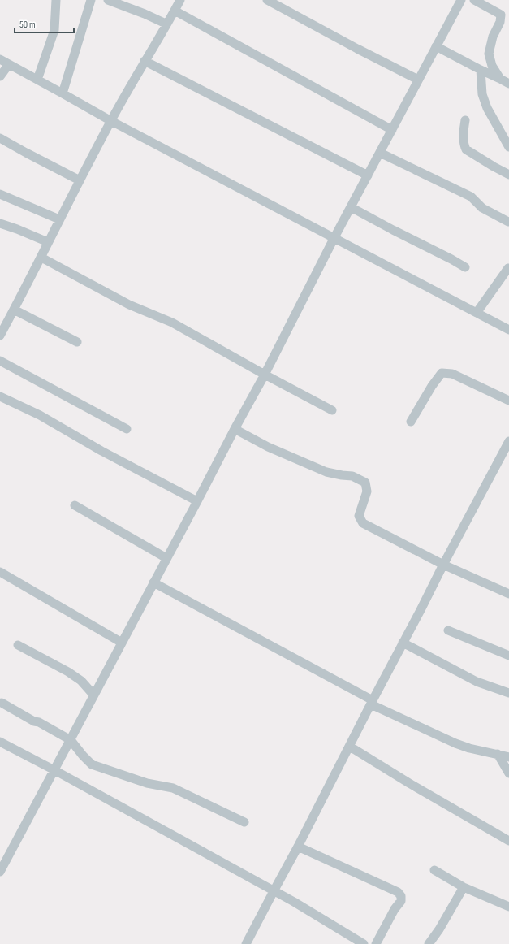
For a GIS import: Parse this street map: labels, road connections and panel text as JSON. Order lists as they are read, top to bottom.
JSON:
{
  "scale_bar": "50 m"
}
